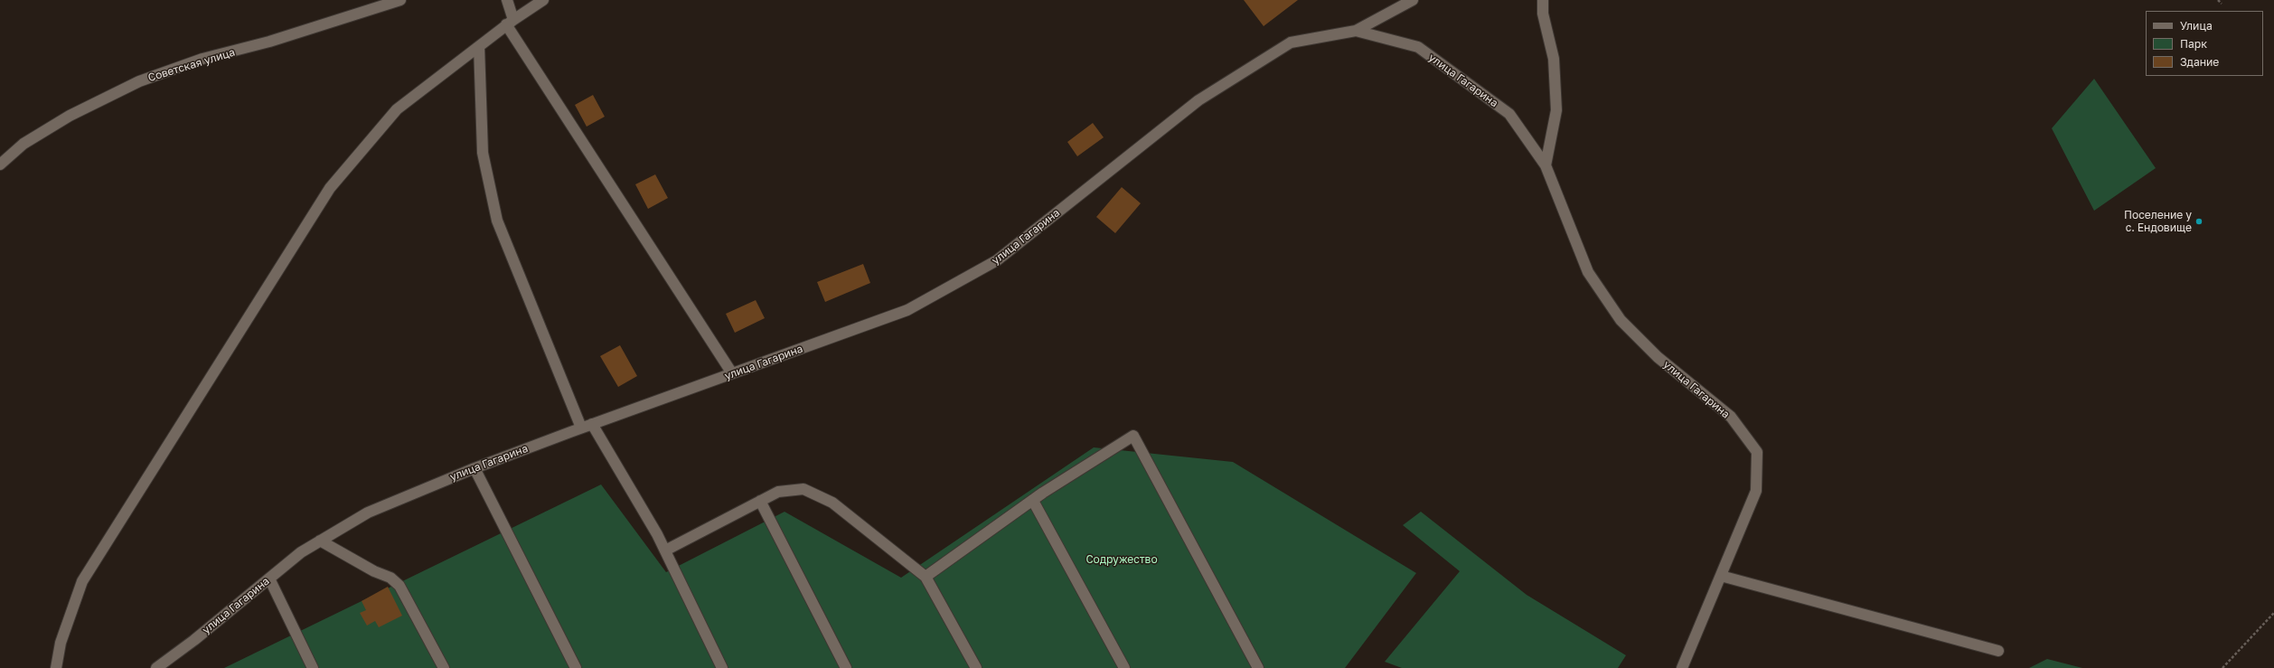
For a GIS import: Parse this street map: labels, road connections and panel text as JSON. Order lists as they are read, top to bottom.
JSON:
{
  "streets": {
    "street": ["Советская улица", "улица Гагарина"]
  },
  "parks": ["Содружество"],
  "places": ["Поселение у с. Ендовище"],
  "legend": ["Улица", "Парк", "Здание"]
}
